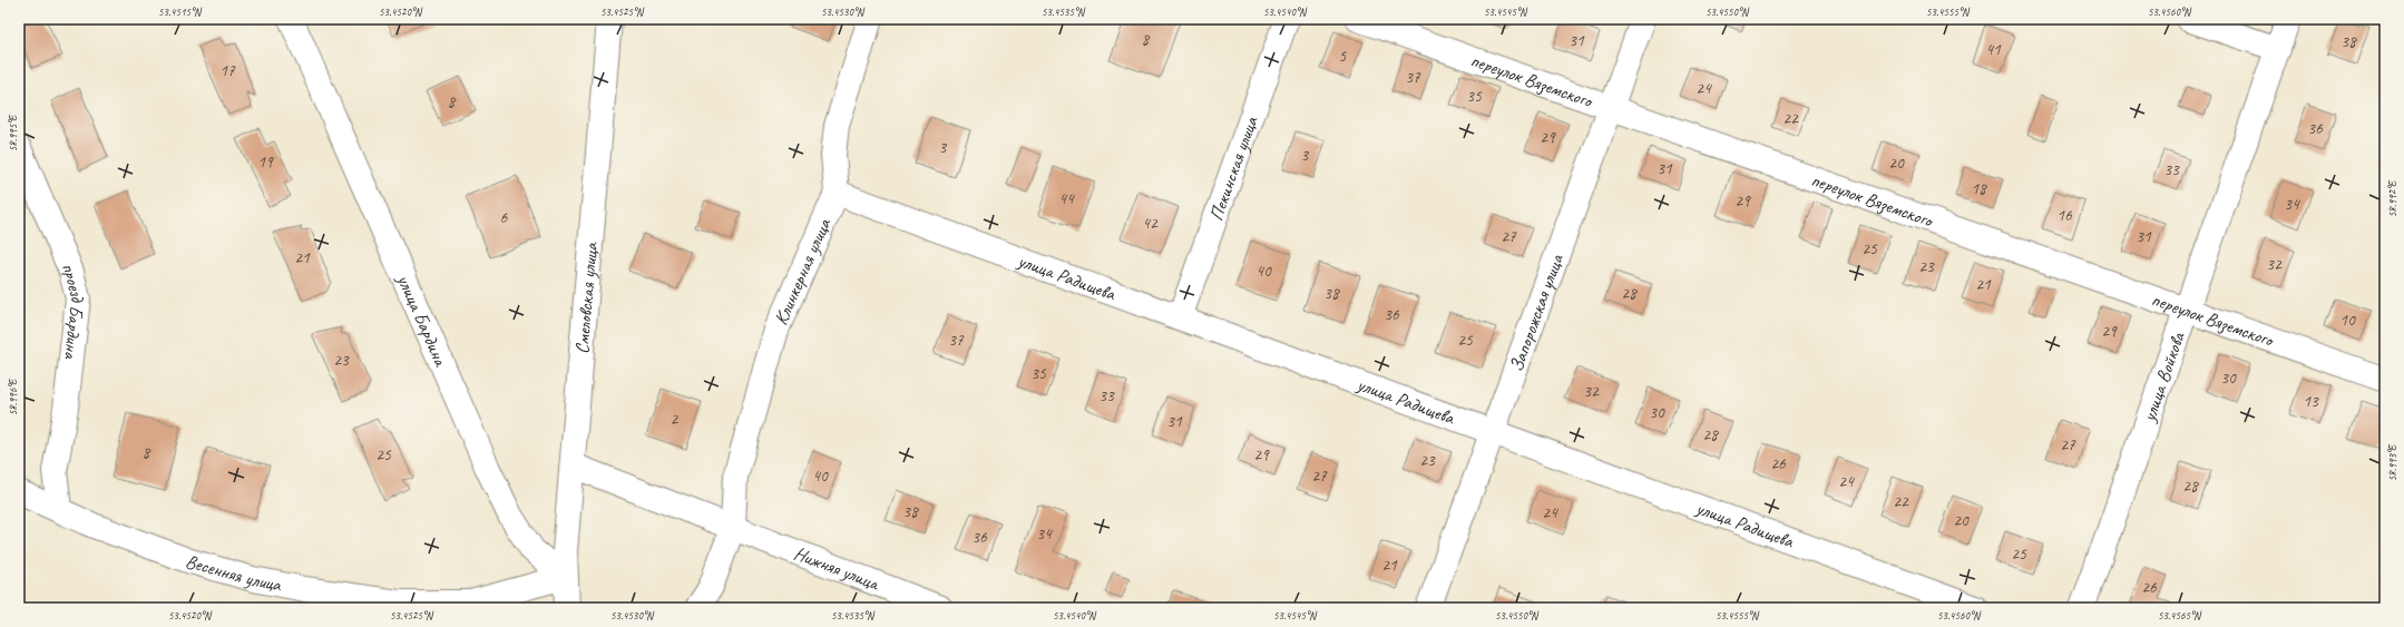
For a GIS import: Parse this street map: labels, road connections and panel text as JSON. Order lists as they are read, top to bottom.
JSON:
{
  "streets": {
    "street": [
      "переулок Вяземского",
      "Пекинская улица",
      "Клинкерная улица",
      "улица Радищева",
      "Смеловская улица",
      "проезд Бардина",
      "Запорожская улица",
      "улица Бардина",
      "улица Войкова",
      "Нижняя улица",
      "Весенняя улица"
    ]
  },
  "crossings": [
    ["переулок Вяземского", "Запорожская улица"],
    ["переулок Вяземского", "улица Войкова"],
    ["Пекинская улица", "улица Радищева"],
    ["Клинкерная улица", "улица Радищева"],
    ["Клинкерная улица", "Нижняя улица"],
    ["улица Радищева", "Запорожская улица"],
    ["Смеловская улица", "улица Бардина"],
    ["Смеловская улица", "Нижняя улица"],
    ["Смеловская улица", "Весенняя улица"],
    ["проезд Бардина", "Весенняя улица"],
    ["улица Бардина", "Весенняя улица"]
  ],
  "house_numbers": [
    "8",
    "31",
    "38",
    "41",
    "5",
    "17",
    "37",
    "24",
    "35",
    "8",
    "22",
    "36",
    "29",
    "3",
    "3",
    "19",
    "20",
    "31",
    "33",
    "18",
    "44",
    "29",
    "34",
    "16",
    "6",
    "42",
    "27",
    "31",
    "25",
    "21",
    "32",
    "23",
    "40",
    "21",
    "38",
    "28",
    "36",
    "10",
    "29",
    "37",
    "25",
    "23",
    "35",
    "30",
    "32",
    "33",
    "13",
    "30",
    "2",
    "31",
    "28",
    "27",
    "8",
    "25",
    "29",
    "23",
    "26",
    "40",
    "27",
    "24",
    "28",
    "22",
    "38",
    "24",
    "20",
    "34",
    "36",
    "25",
    "21",
    "26"
  ],
  "coordinates": [
    "53.4515°N",
    "53.4520°N",
    "53.4525°N",
    "53.4530°N",
    "53.4535°N",
    "53.4540°N",
    "53.4545°N",
    "53.4550°N",
    "53.4555°N",
    "53.4560°N",
    "58.995°E",
    "58.992°E",
    "58.996°E",
    "58.993°E",
    "53.4565°N"
  ]
}
